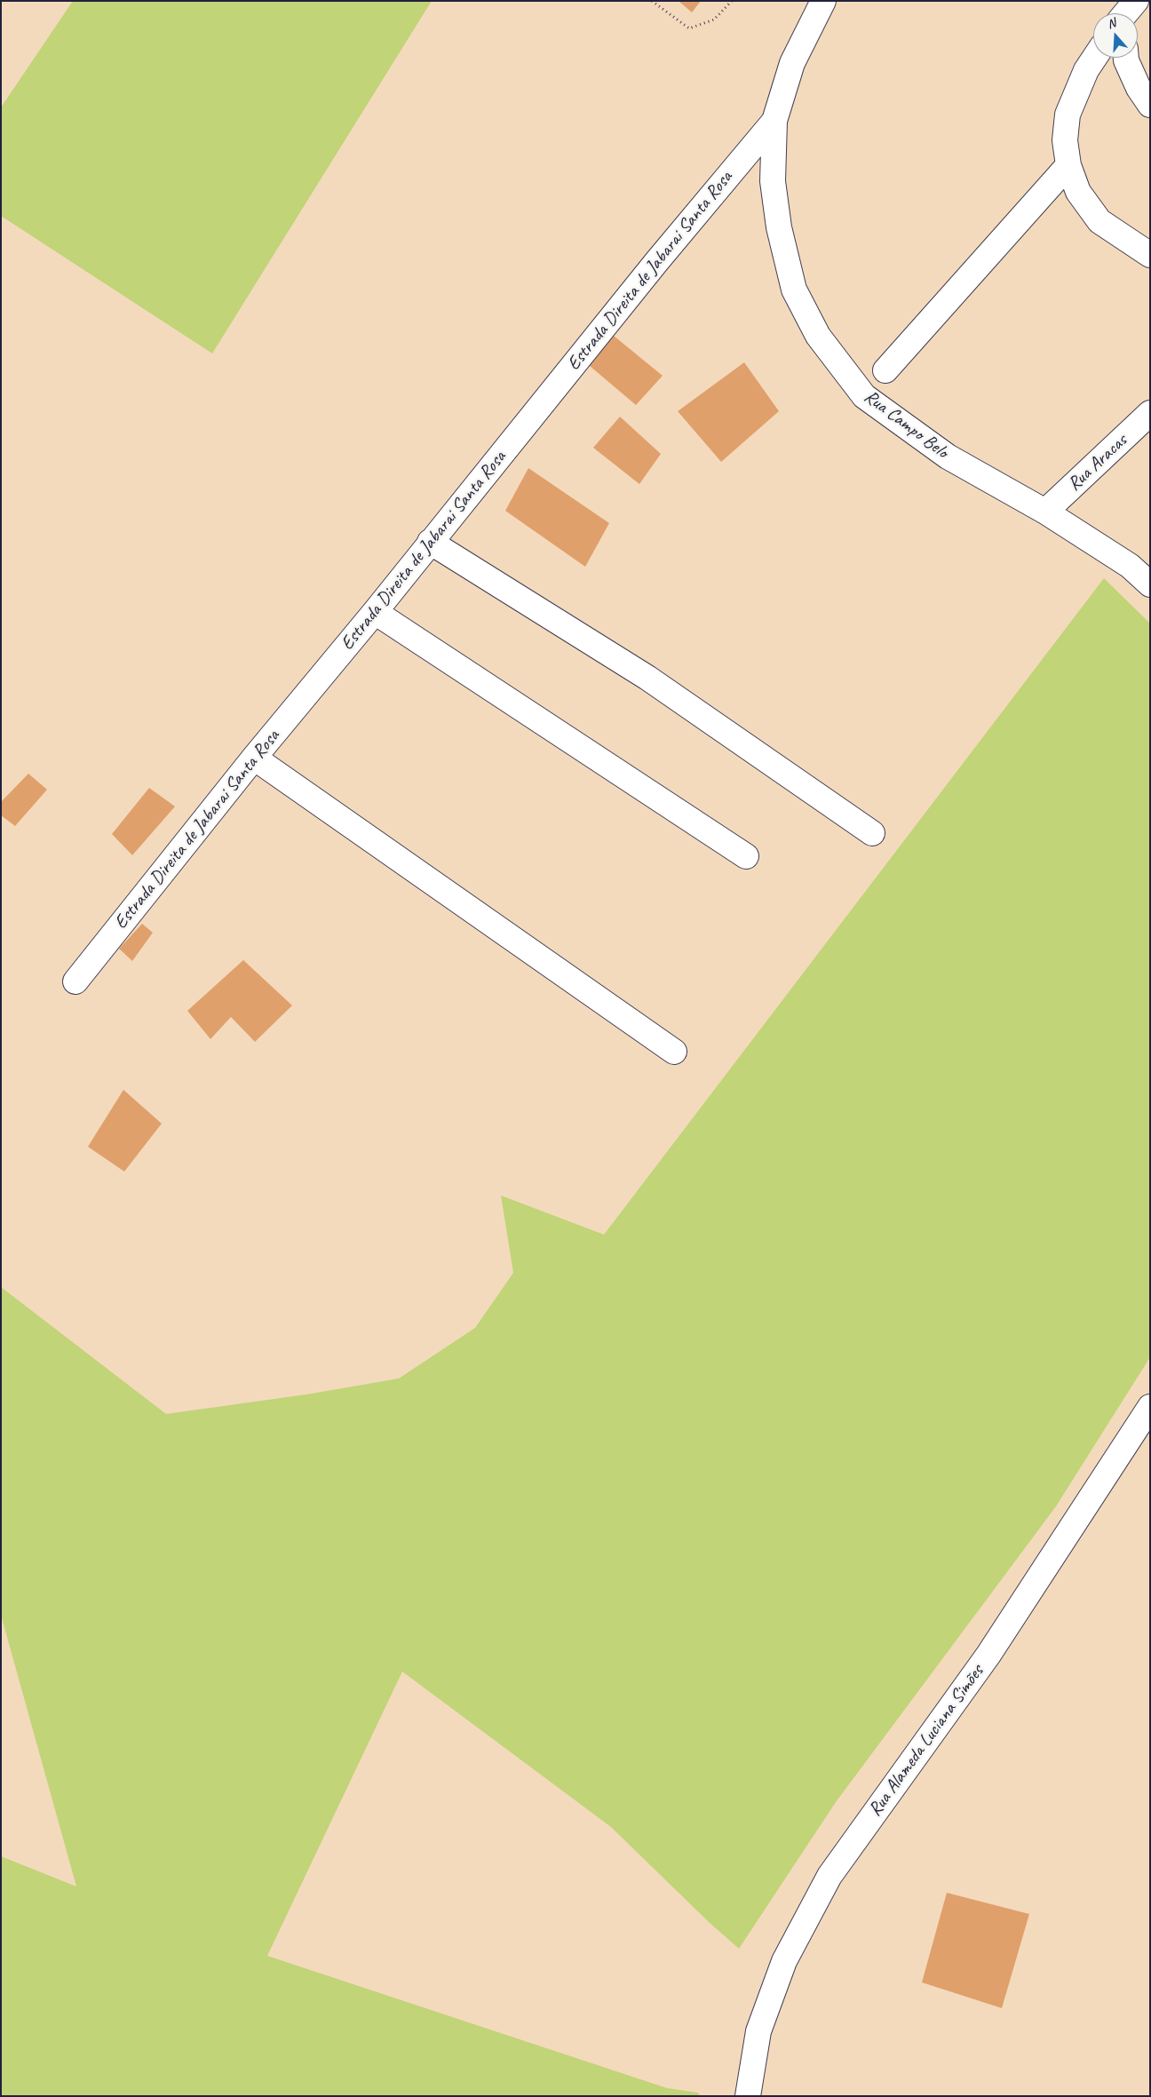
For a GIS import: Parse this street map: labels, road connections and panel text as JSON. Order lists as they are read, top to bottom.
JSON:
{
  "streets": {
    "street": [
      "Estrada Direita de Jabarai Santa Rosa",
      "Rua Campo Belo",
      "Rua Aracas",
      "Rua Alameda Luciana Simões"
    ]
  },
  "crossings": [
    ["Estrada Direita de Jabarai Santa Rosa", "Rua Campo Belo"],
    ["Rua Campo Belo", "Rua Aracas"]
  ],
  "north": "top"
}
